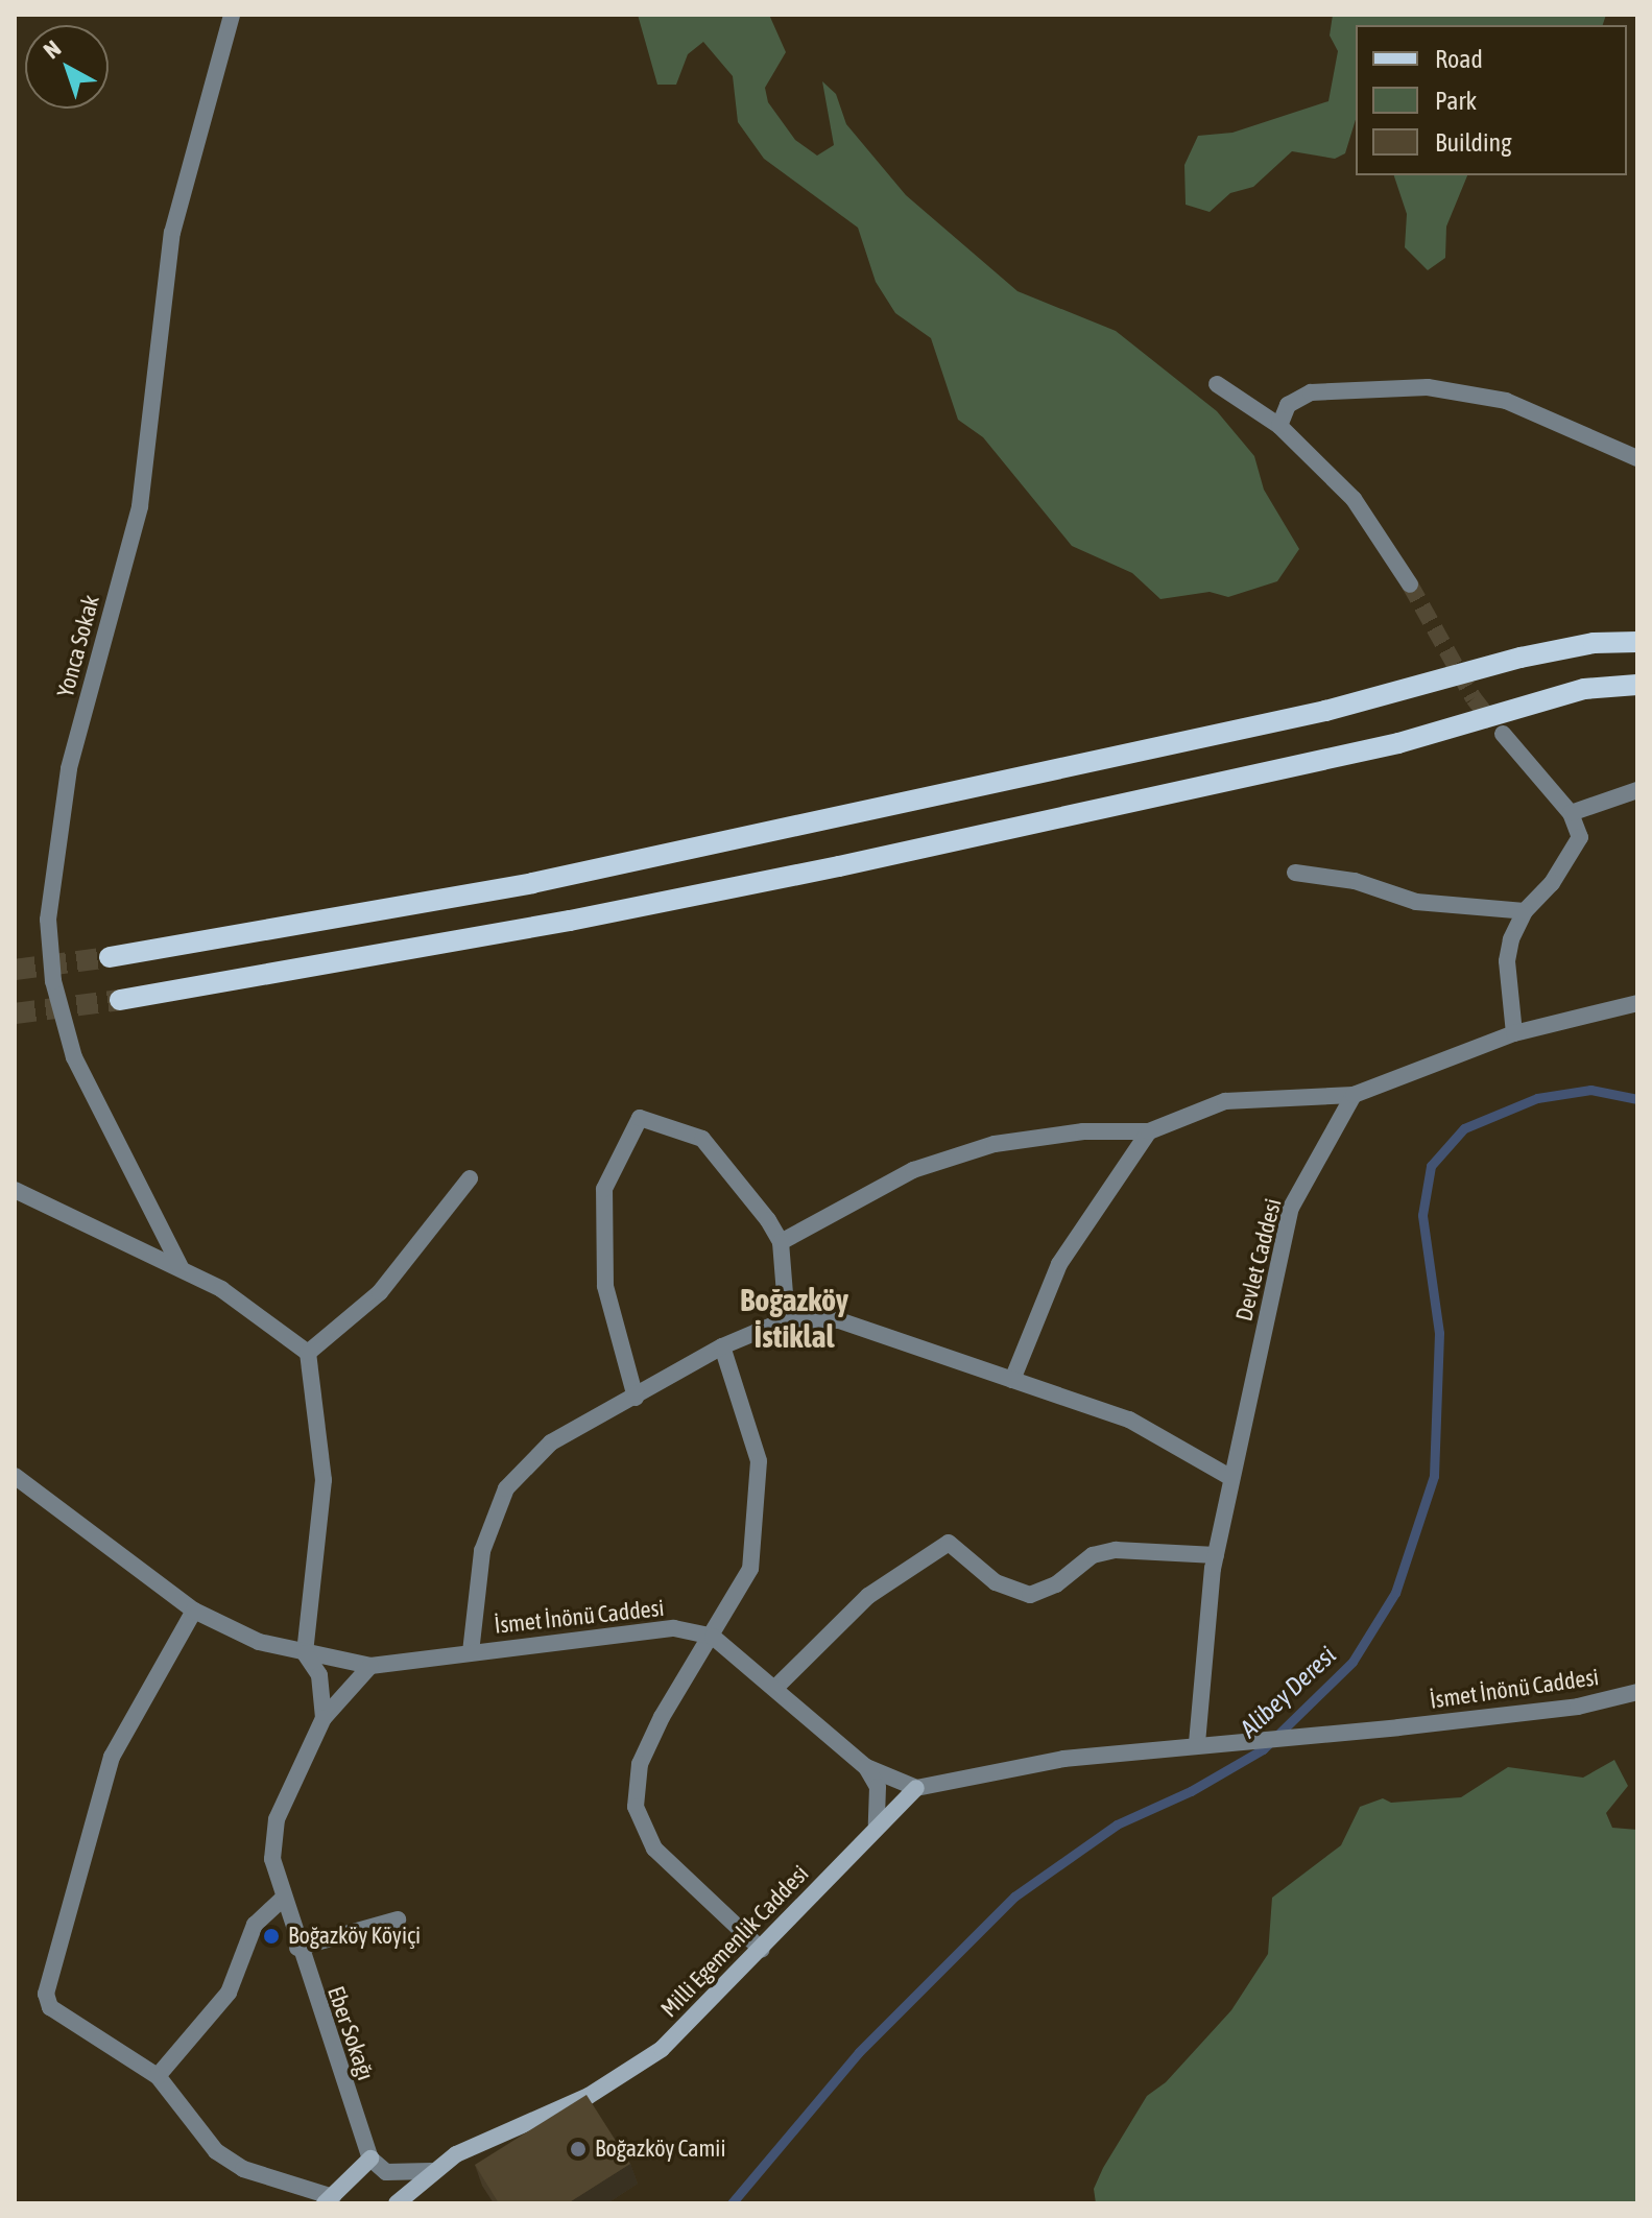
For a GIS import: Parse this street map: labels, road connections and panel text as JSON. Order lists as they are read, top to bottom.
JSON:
{
  "streets": {
    "main road": ["Milli Egemenlik Caddesi"],
    "street": [
      "Yonca Sokak",
      "Devlet Caddesi",
      "İsmet İnönü Caddesi",
      "Eber Sokağı"
    ]
  },
  "crossings": [
    ["Devlet Caddesi", "İsmet İnönü Caddesi"],
    ["İsmet İnönü Caddesi", "Milli Egemenlik Caddesi"]
  ],
  "districts": ["Boğazköy İstiklal"],
  "water": ["Alibey Deresi"],
  "places": ["Boğazköy Köyiçi", "Boğazköy Camii"],
  "legend": ["Road", "Park", "Building"],
  "north": "top left"
}
